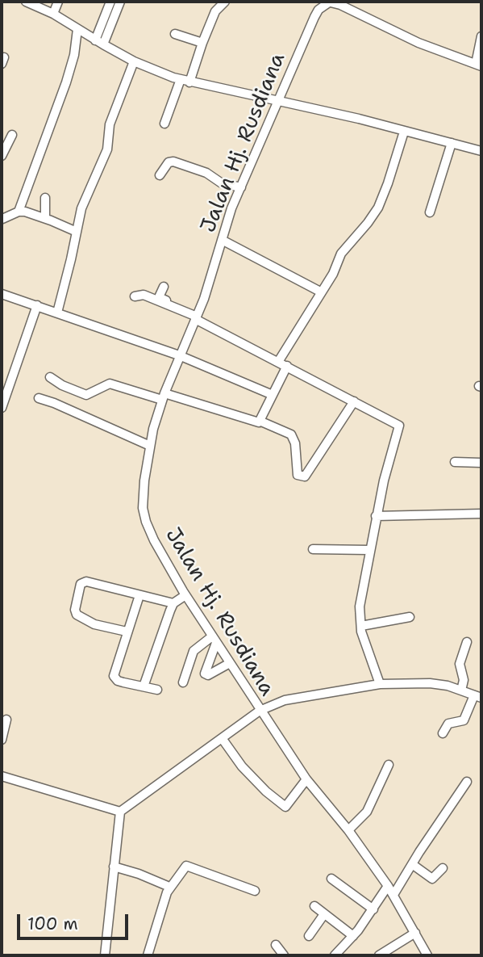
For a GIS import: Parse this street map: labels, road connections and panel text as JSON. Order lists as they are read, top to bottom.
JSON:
{
  "streets": {
    "street": ["Jalan Hj. Rusdiana"]
  },
  "scale_bar": "100 m"
}
